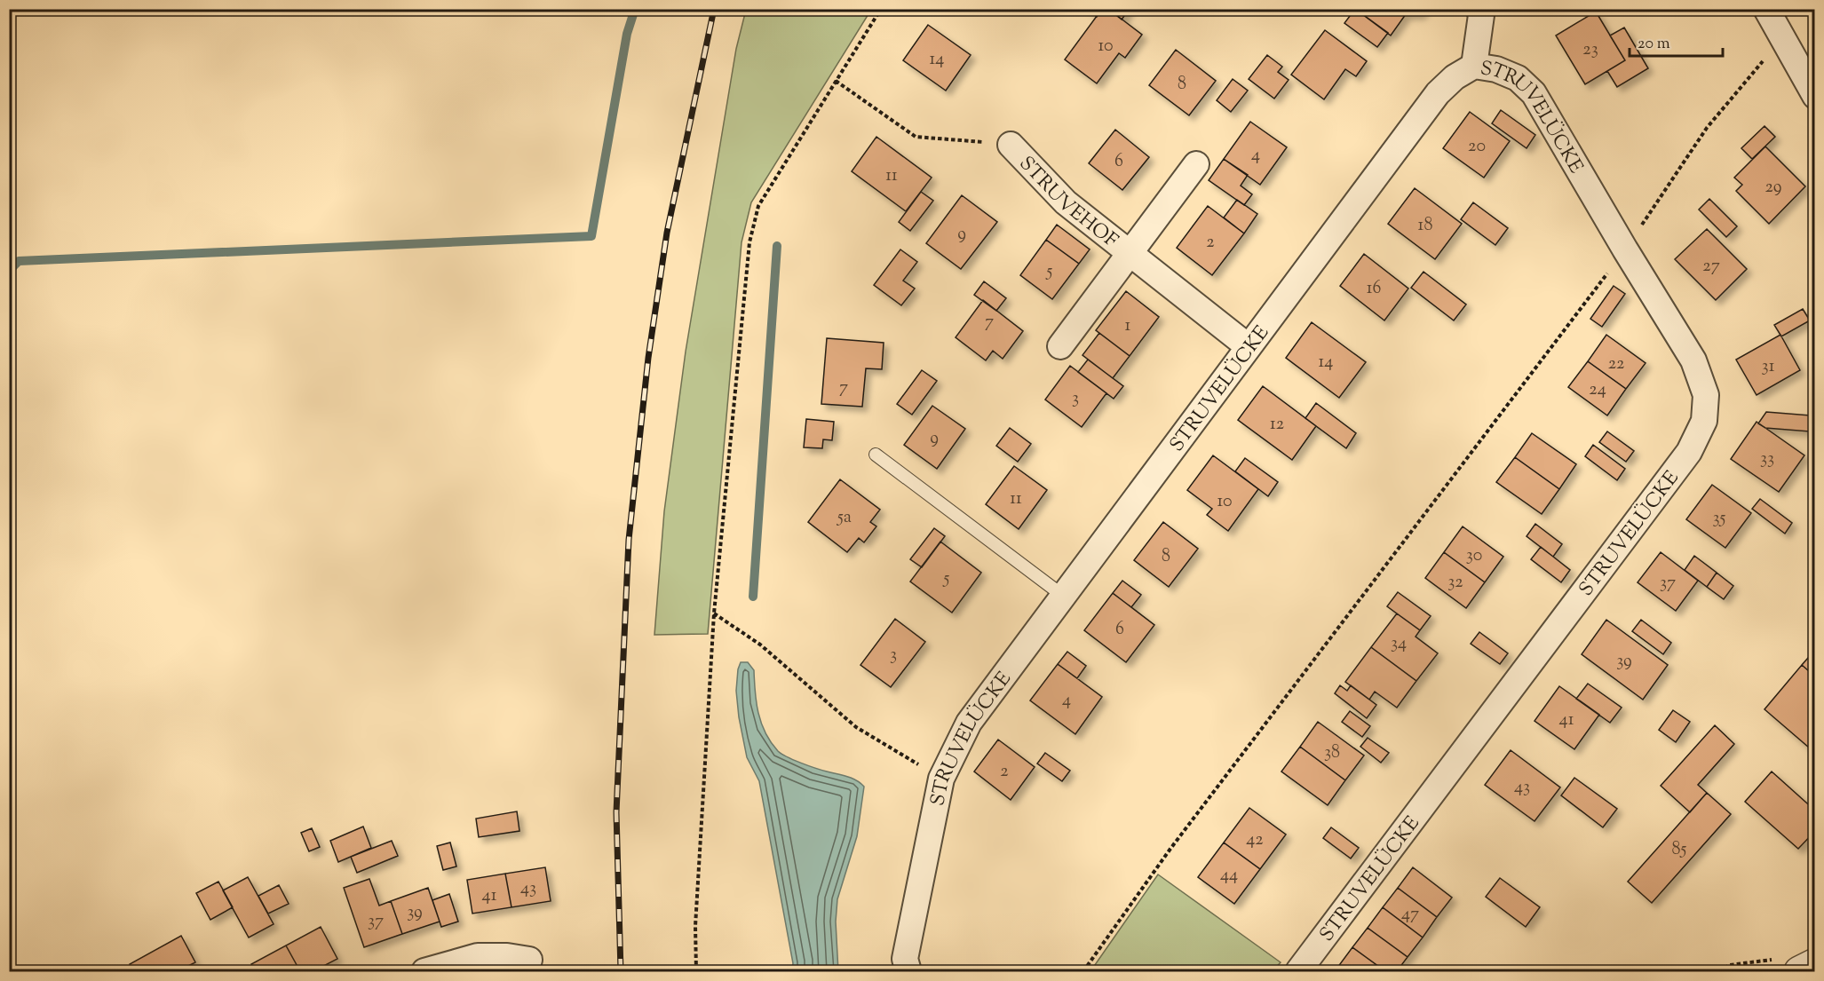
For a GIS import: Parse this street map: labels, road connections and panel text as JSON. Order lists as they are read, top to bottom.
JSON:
{
  "streets": {
    "street": ["STRUVELÜCKE", "STRUVEHOF"]
  },
  "crossings": [
    ["STRUVELÜCKE", "STRUVEHOF"]
  ],
  "house_numbers": [
    "10",
    "23",
    "14",
    "8",
    "20",
    "4",
    "6",
    "11",
    "29",
    "18",
    "9",
    "2",
    "27",
    "5",
    "16",
    "7",
    "1",
    "14",
    "22",
    "31",
    "7",
    "24",
    "3",
    "12",
    "9",
    "33",
    "11",
    "10",
    "5a",
    "35",
    "30",
    "8",
    "5",
    "32",
    "37",
    "6",
    "34",
    "3",
    "39",
    "4",
    "41",
    "38",
    "2",
    "43",
    "42",
    "85",
    "44",
    "43",
    "41",
    "39",
    "47",
    "37"
  ],
  "scale_bar": "20 m"
}
